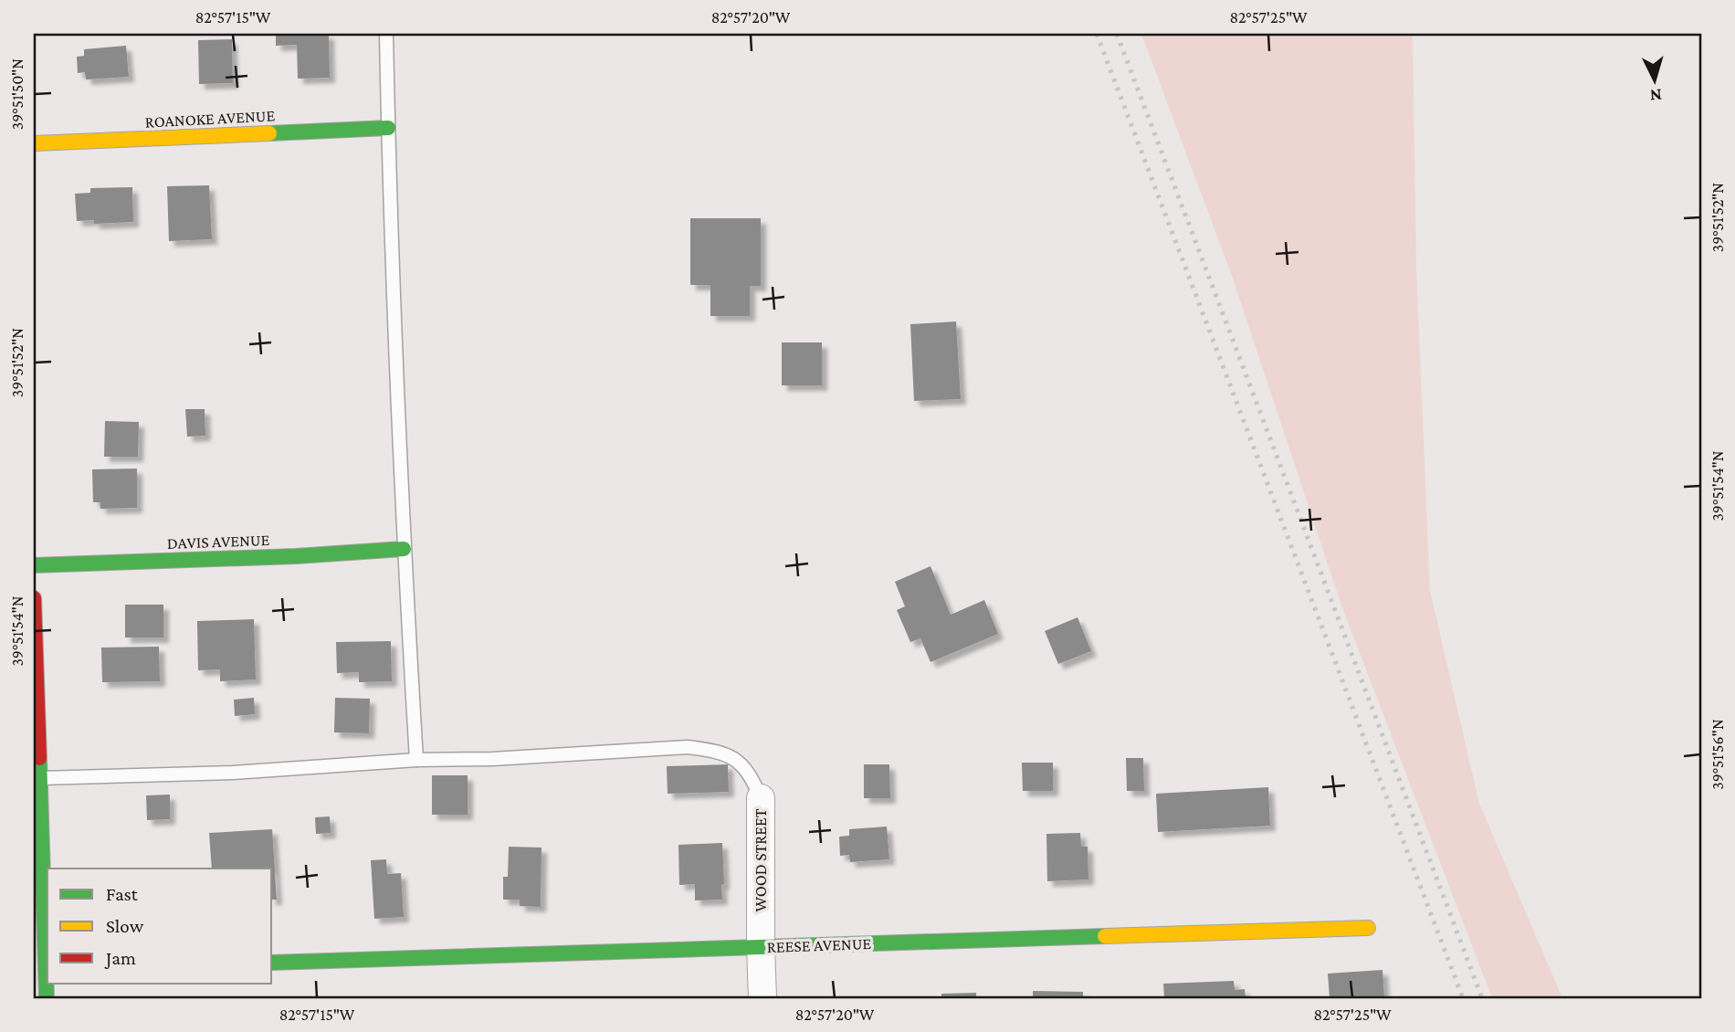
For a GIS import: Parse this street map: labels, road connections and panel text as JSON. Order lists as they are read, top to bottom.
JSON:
{
  "streets": {
    "street": [
      "ROANOKE AVENUE",
      "DAVIS AVENUE",
      "WOOD STREET",
      "REESE AVENUE"
    ]
  },
  "crossings": [
    ["WOOD STREET", "REESE AVENUE"]
  ],
  "legend": ["Fast", "Slow", "Jam"],
  "north": "bottom",
  "coordinates": [
    "82°57'15\"W",
    "82°57'20\"W",
    "82°57'25\"W",
    "39°51'50\"N",
    "39°51'52\"N",
    "39°51'54\"N",
    "39°51'56\"N"
  ]
}
